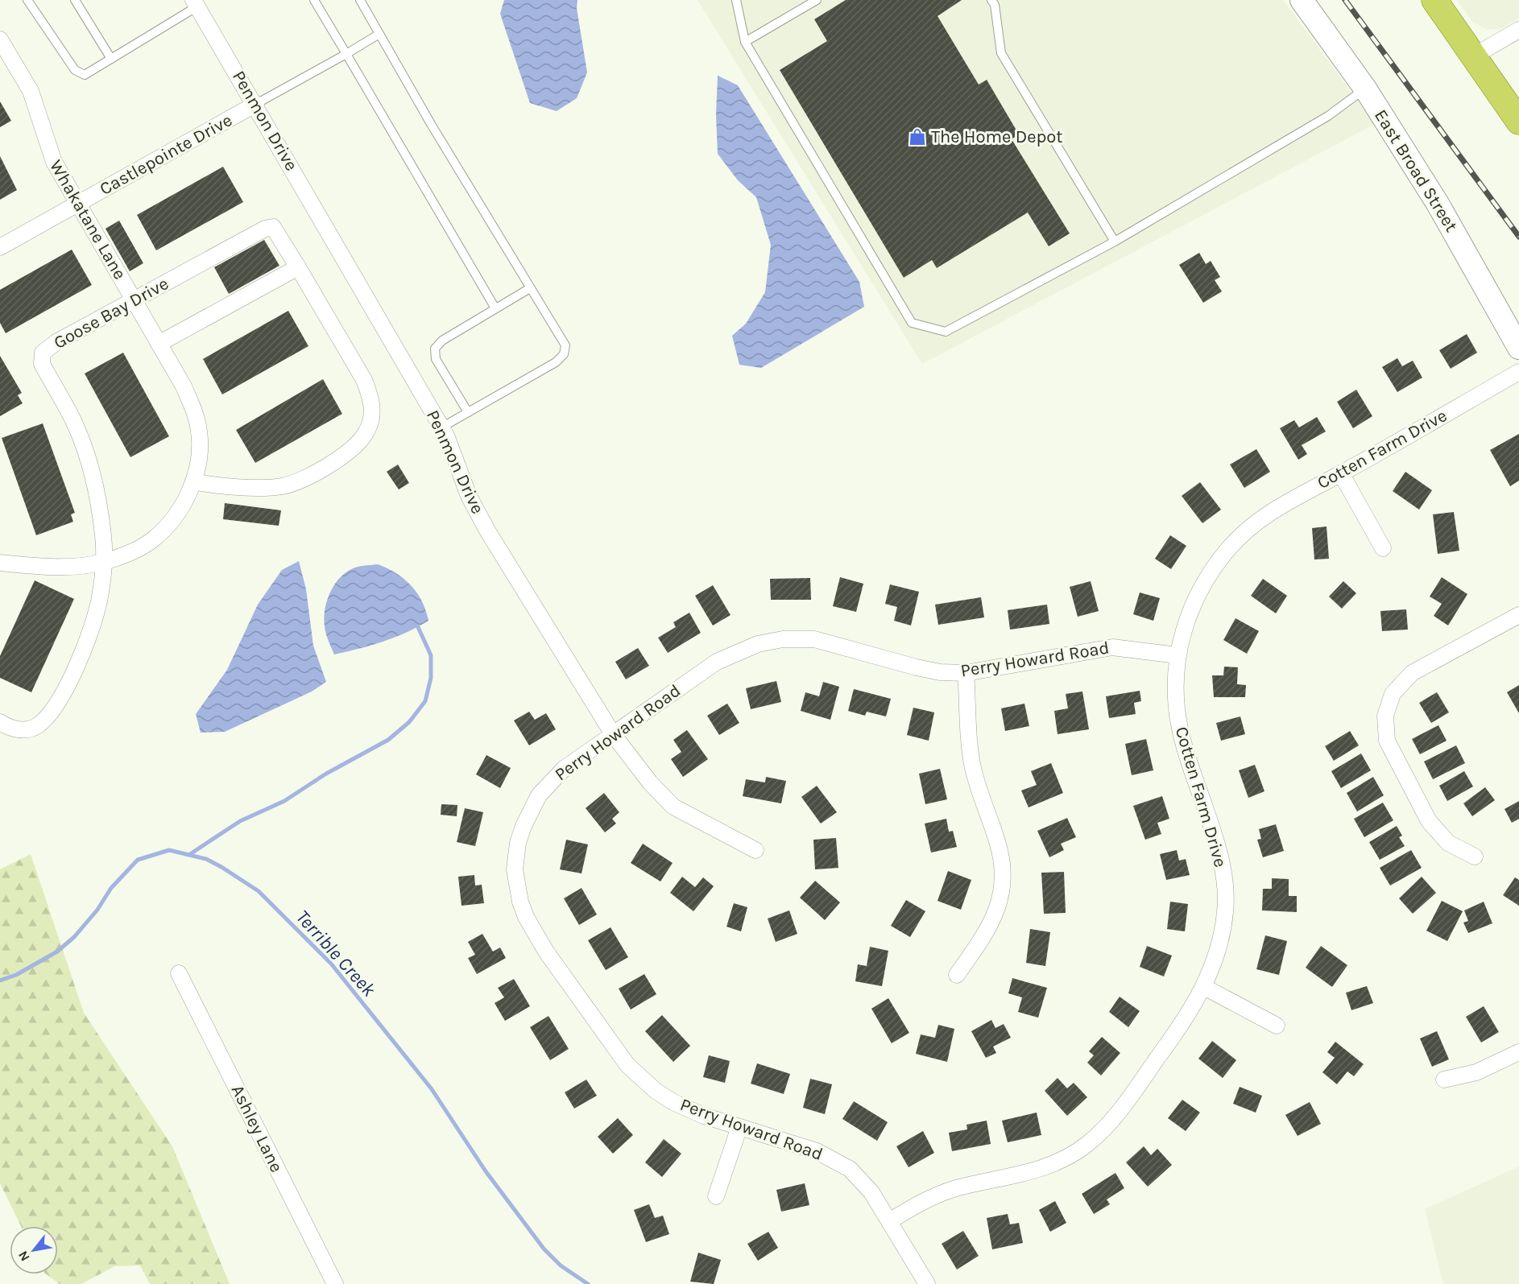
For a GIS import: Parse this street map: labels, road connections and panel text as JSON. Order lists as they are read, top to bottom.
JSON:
{
  "streets": {
    "main road": ["East Broad Street"],
    "street": [
      "Penmon Drive",
      "Castlepointe Drive",
      "Whakatane Lane",
      "Goose Bay Drive",
      "Cotten Farm Drive",
      "Perry Howard Road",
      "Ashley Lane"
    ]
  },
  "crossings": [
    ["Penmon Drive", "Castlepointe Drive"],
    ["Penmon Drive", "Perry Howard Road"],
    ["Castlepointe Drive", "Whakatane Lane"],
    ["Whakatane Lane", "Goose Bay Drive"],
    ["Cotten Farm Drive", "Perry Howard Road"]
  ],
  "water": ["Terrible Creek"],
  "places": {
    "shop": ["The Home Depot"]
  },
  "north": "bottom left"
}
